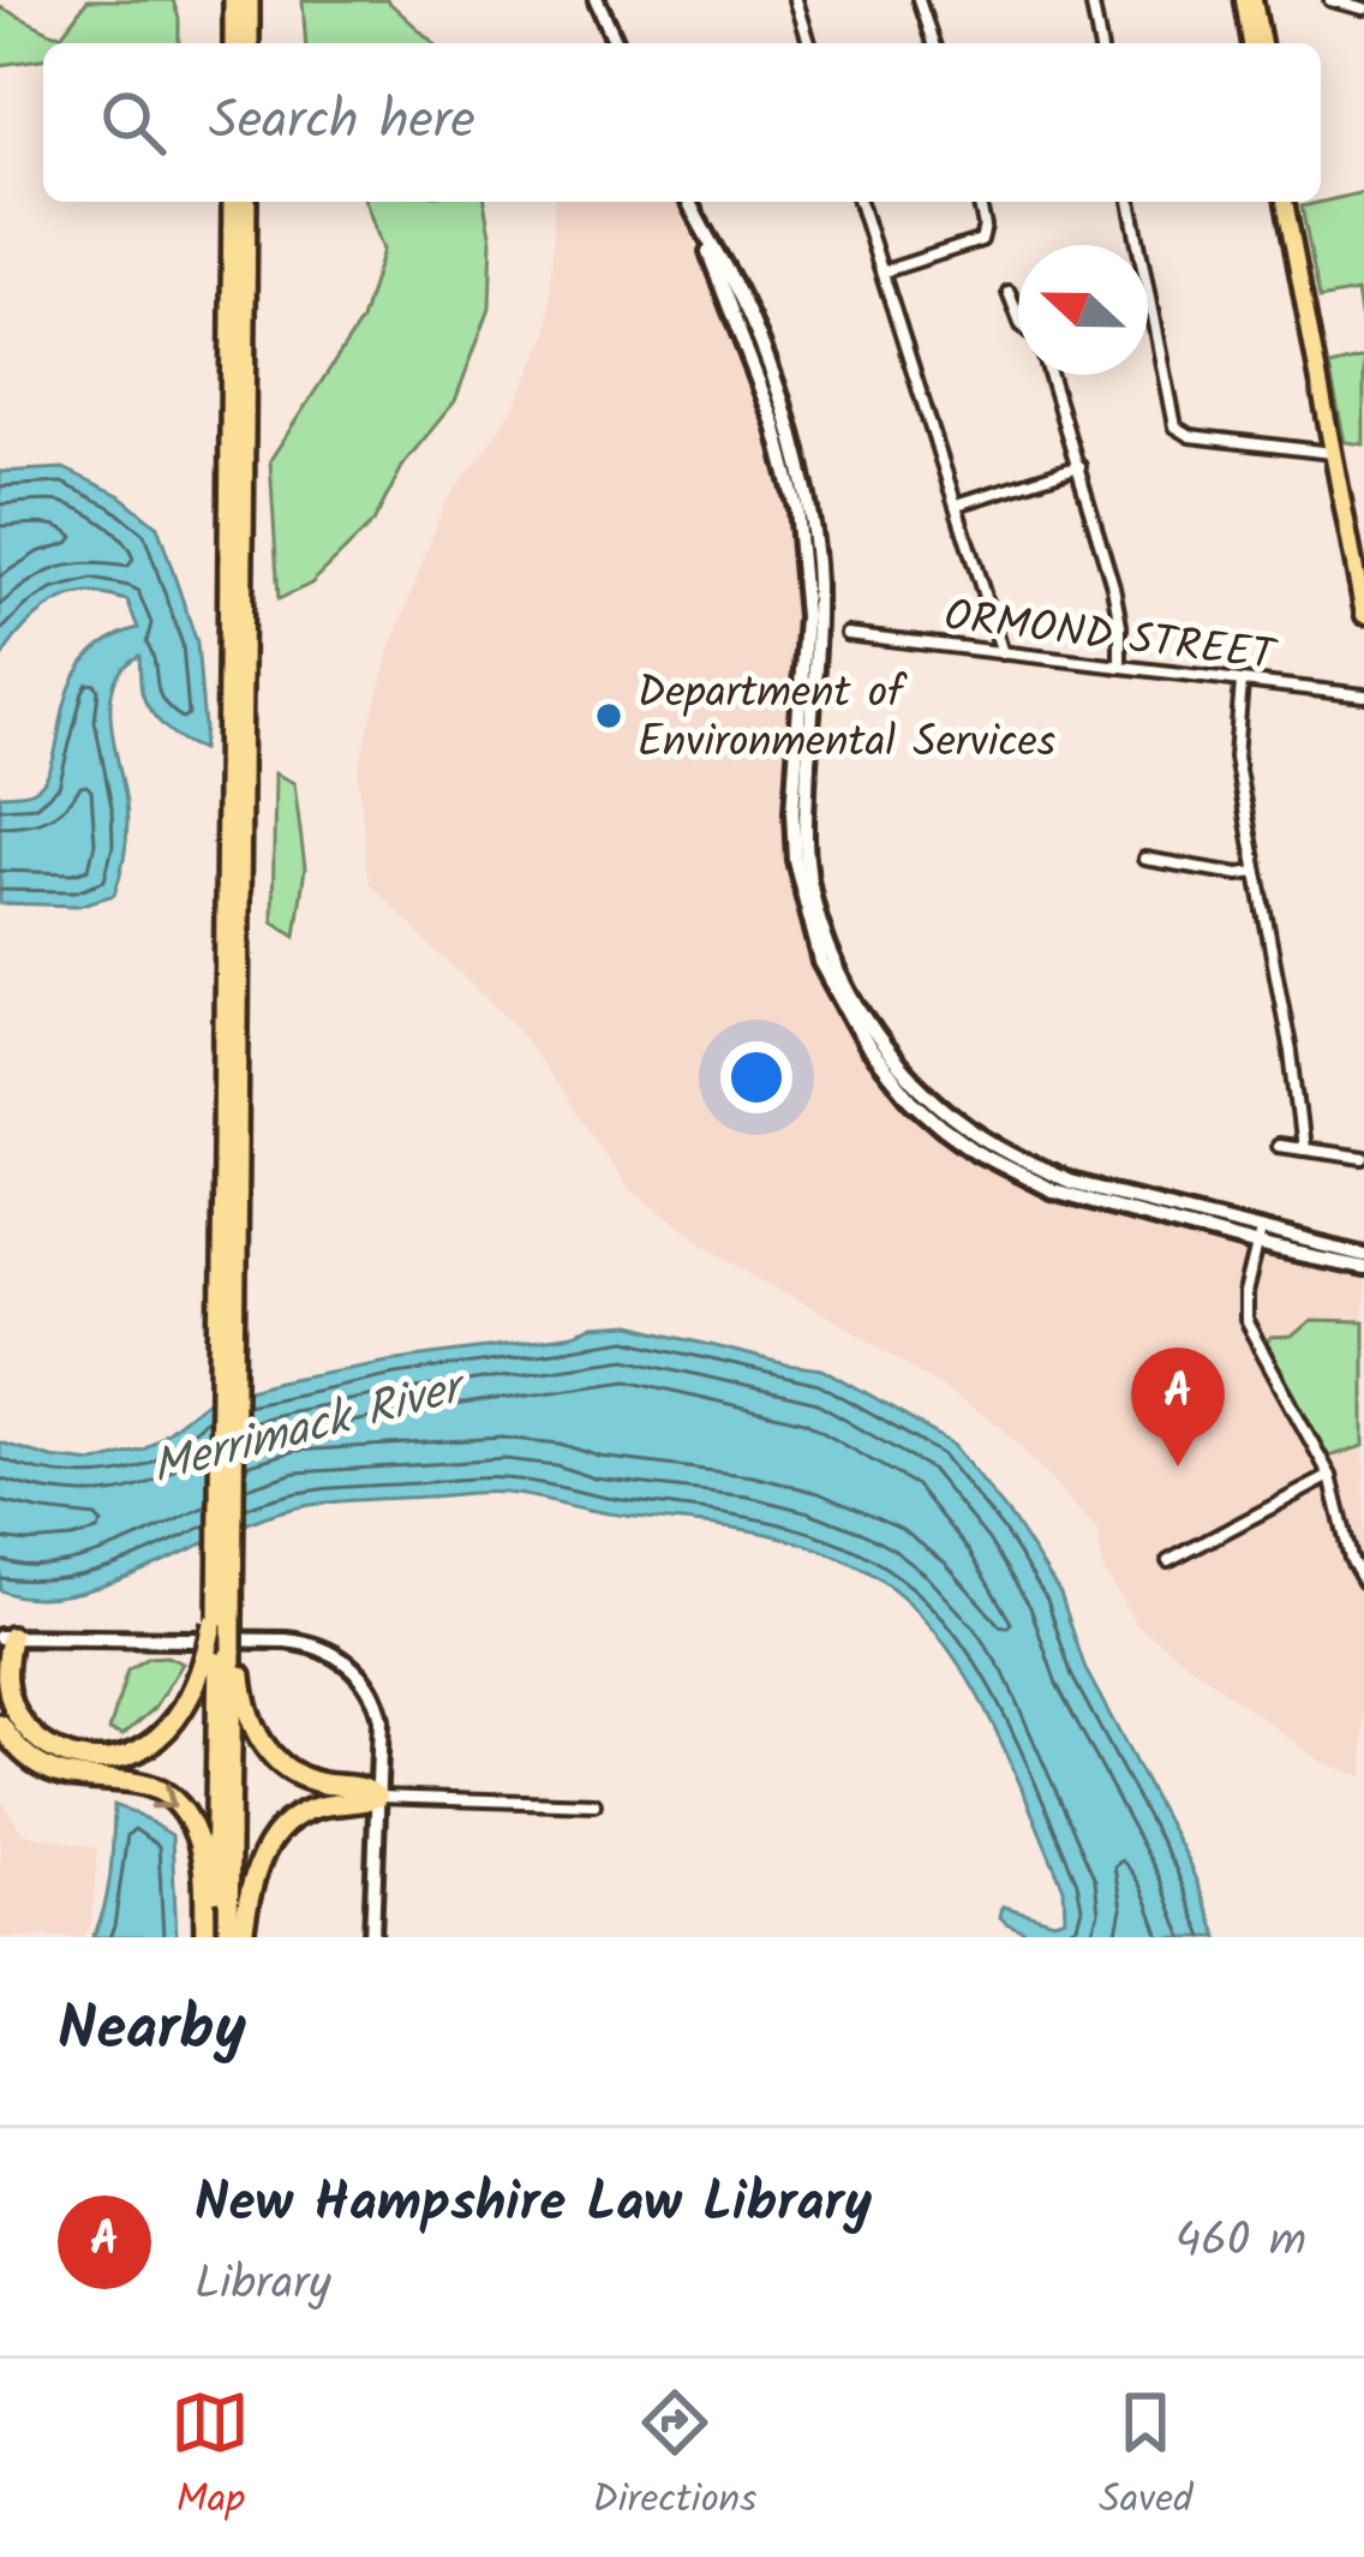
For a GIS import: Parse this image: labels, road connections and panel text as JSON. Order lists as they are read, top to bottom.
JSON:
{
  "streets": {
    "street": ["ORMOND STREET"]
  },
  "water": ["Merrimack River"],
  "places": ["Department of Environmental Services"],
  "north": "left",
  "page": {
    "search": "Search here",
    "pins": "A",
    "heading": "Nearby",
    "list": [
      {
        "mark": "A",
        "name": "New Hampshire Law Library",
        "note": "Library",
        "value": "460 m"
      }
    ],
    "nav": ["Map", "Directions", "Saved"]
  }
}
